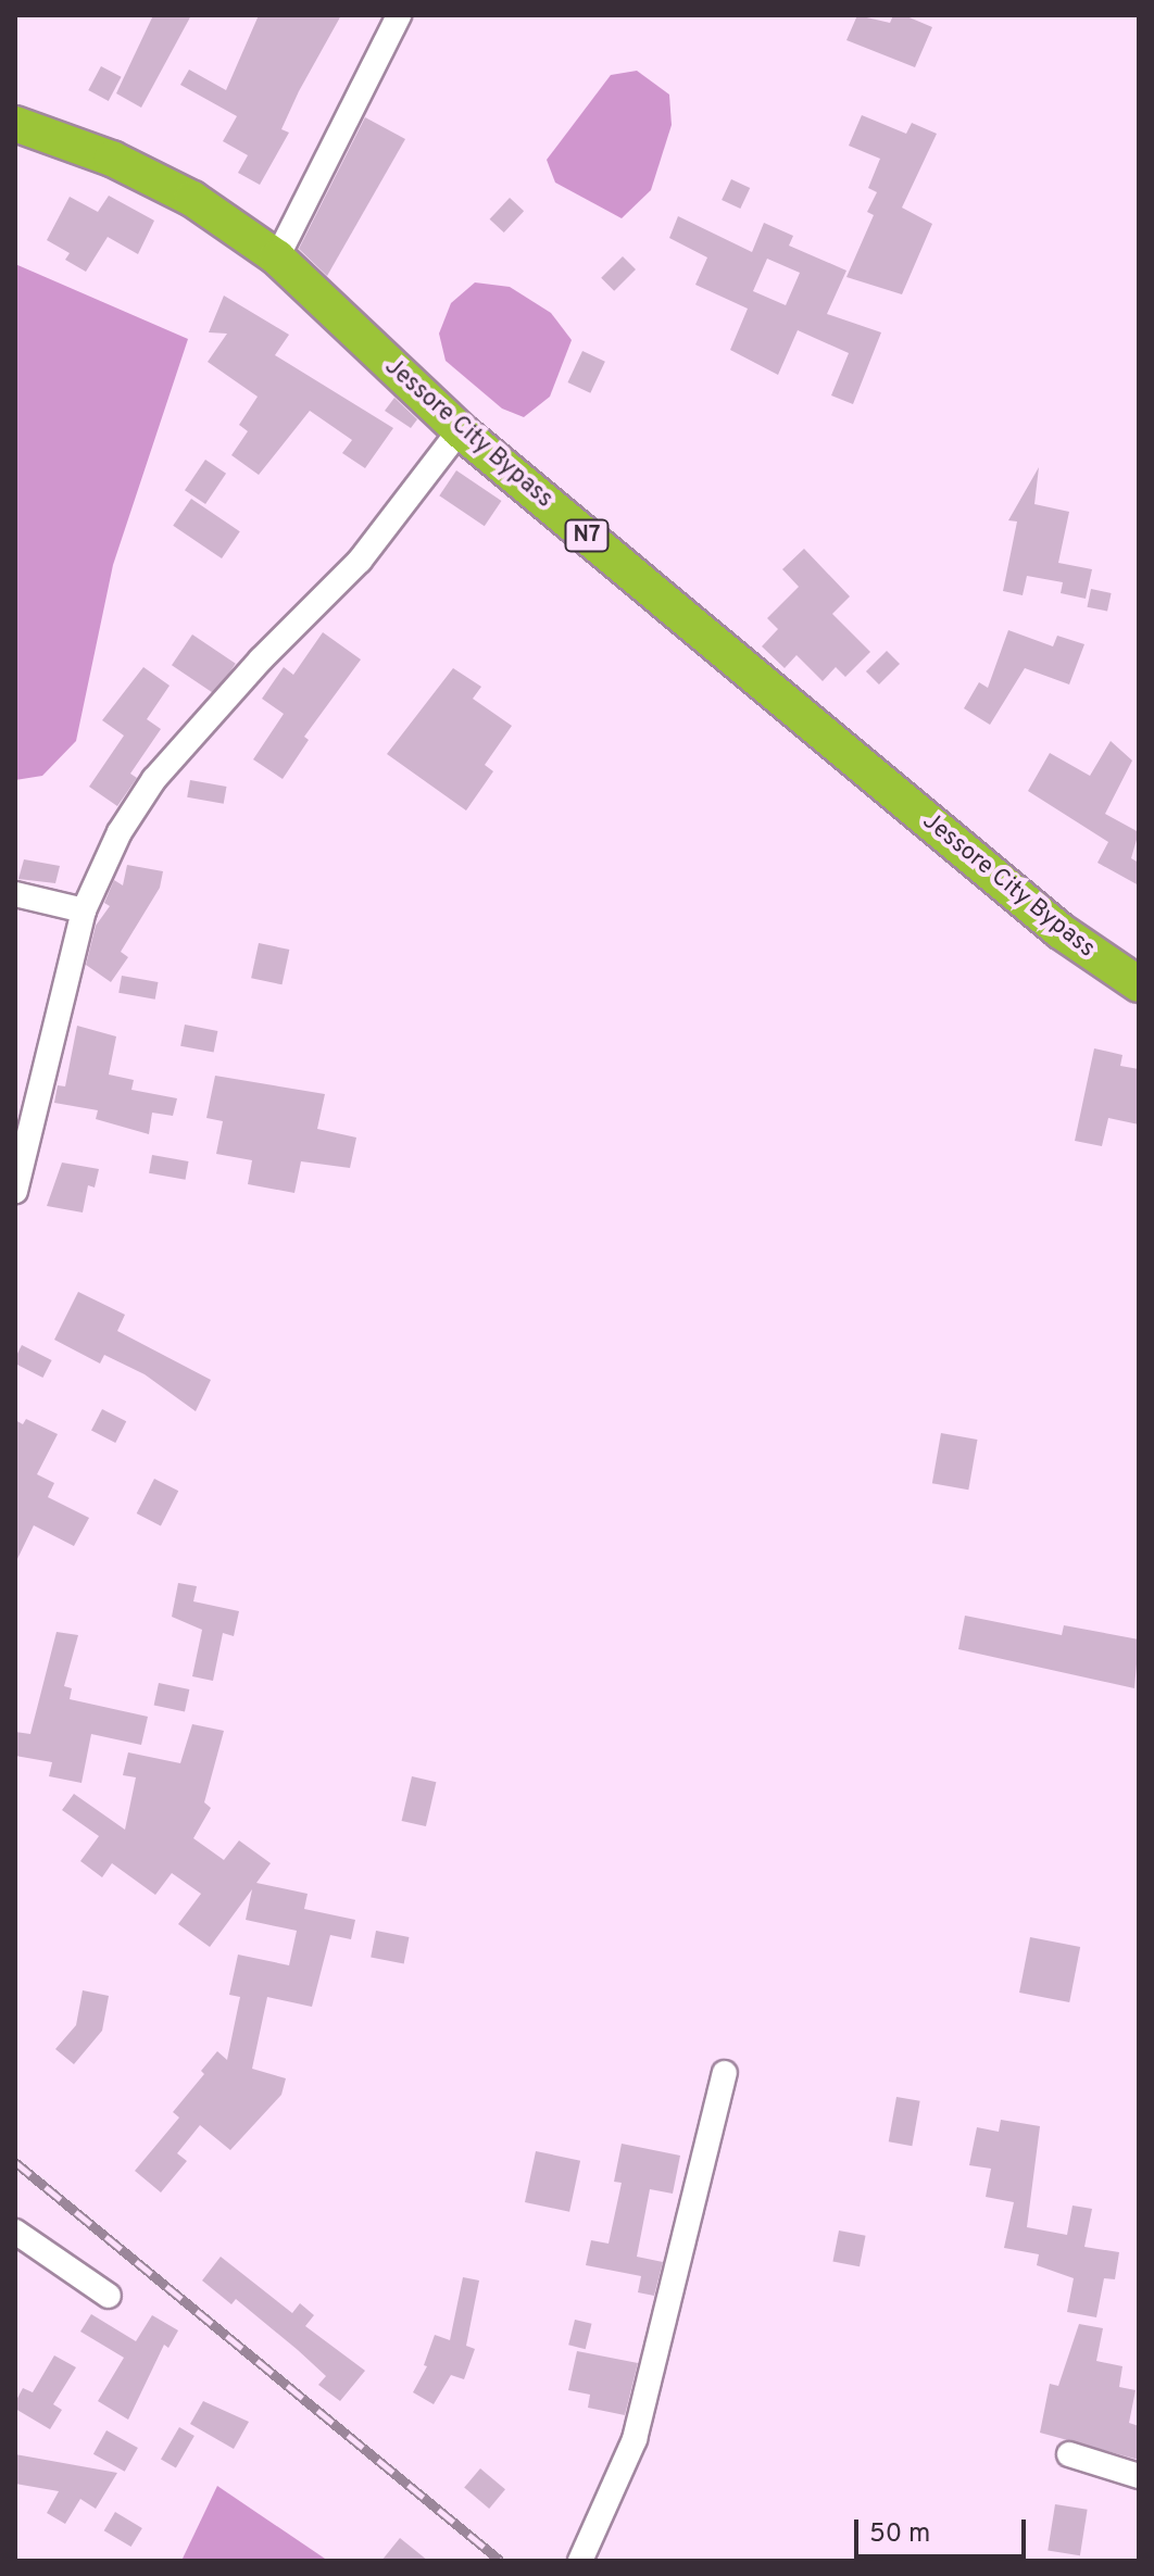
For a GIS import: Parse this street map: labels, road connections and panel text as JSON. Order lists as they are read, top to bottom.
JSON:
{
  "streets": {
    "highway": ["Jessore City Bypass", "N7"]
  },
  "scale_bar": "50 m"
}
